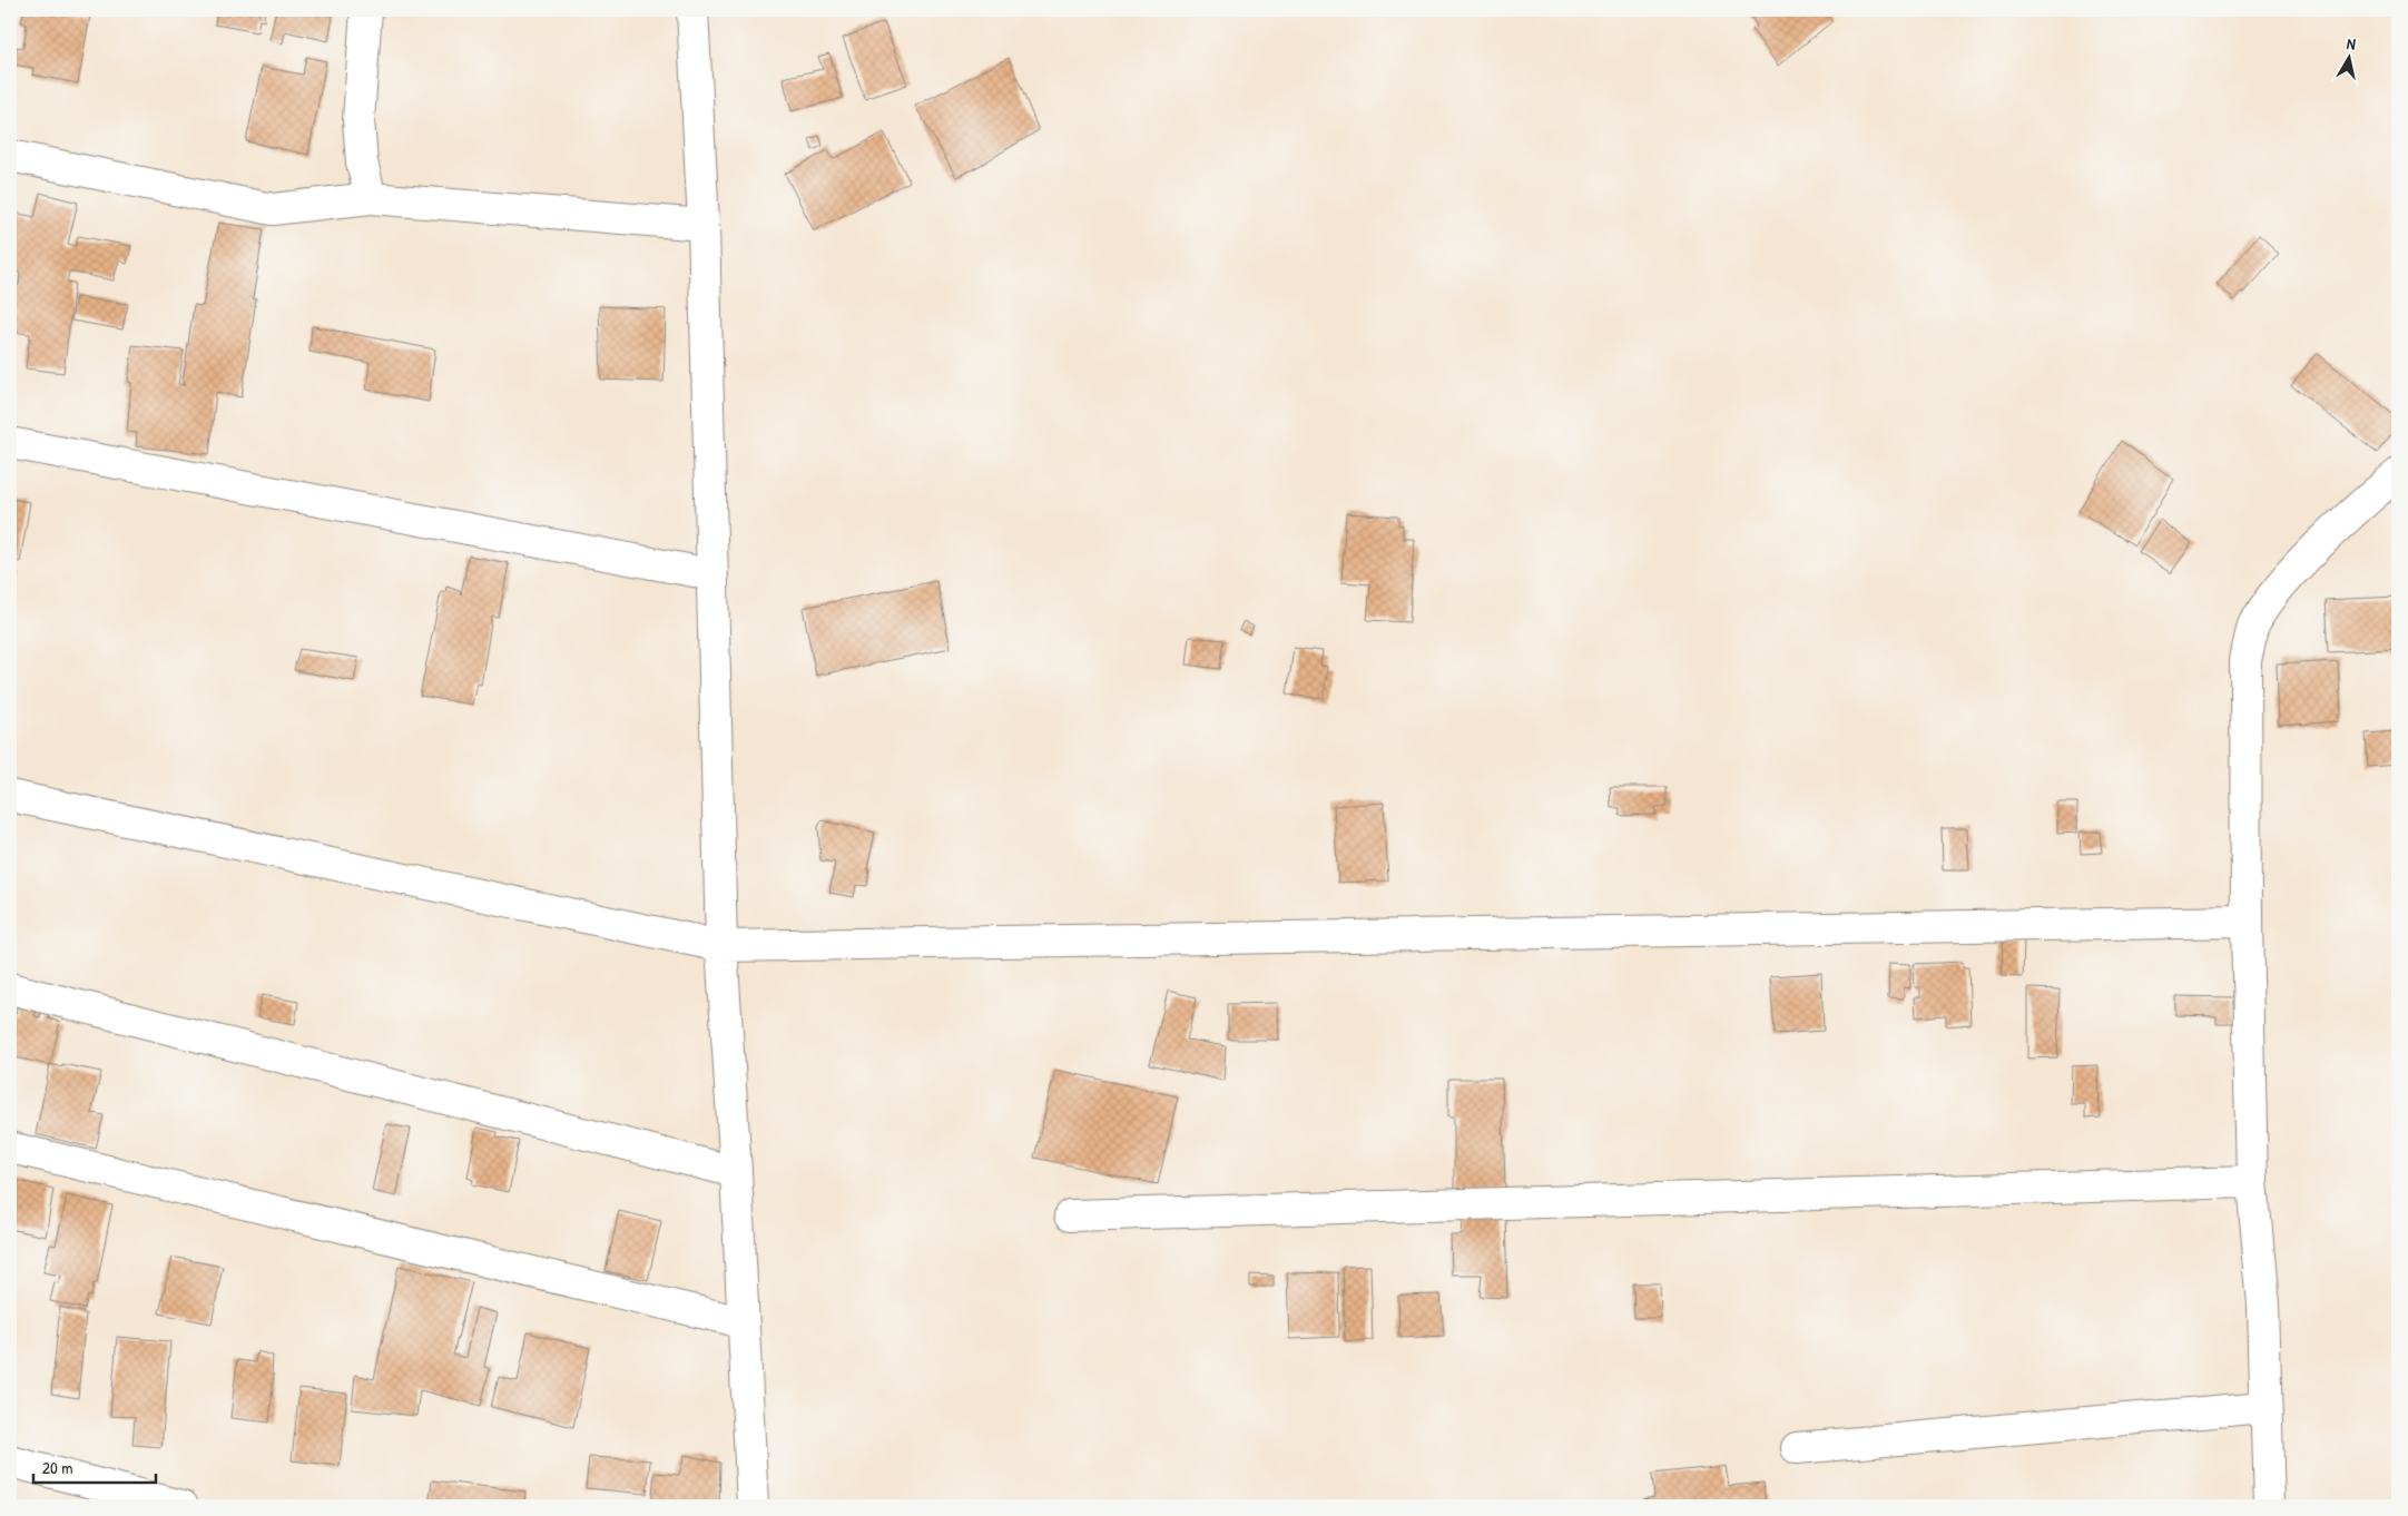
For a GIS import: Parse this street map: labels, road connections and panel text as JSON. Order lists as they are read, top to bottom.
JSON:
{
  "scale_bar": "20 m",
  "north": "top"
}
